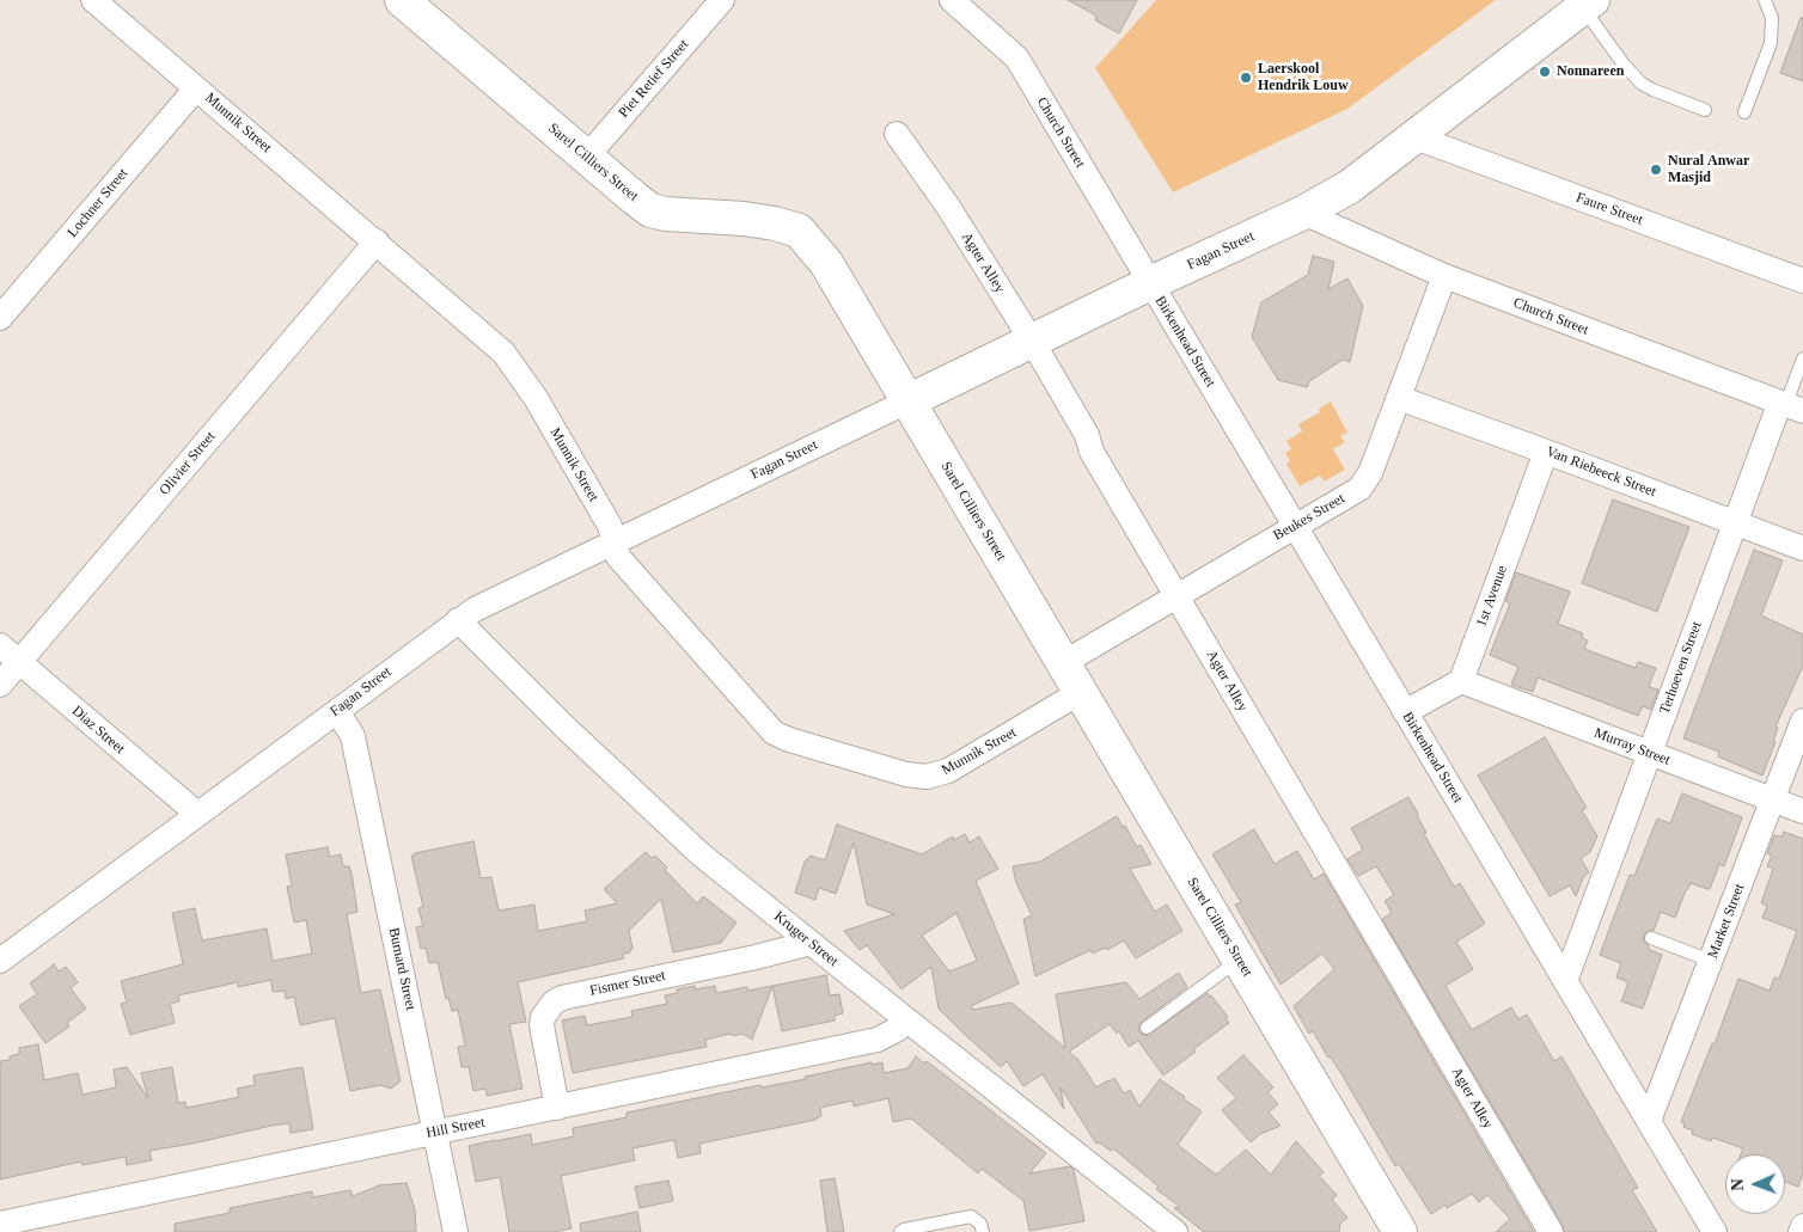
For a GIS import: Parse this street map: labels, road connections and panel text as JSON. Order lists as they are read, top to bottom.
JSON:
{
  "streets": {
    "street": [
      "Piet Retief Street",
      "Munnik Street",
      "Church Street",
      "Sarel Cilliers Street",
      "Lochner Street",
      "Faure Street",
      "Fagan Street",
      "Agter Alley",
      "Birkenhead Street",
      "Olivier Street",
      "Van Riebeeck Street",
      "Beukes Street",
      "1st Avenue",
      "Terhoeven Street",
      "Diaz Street",
      "Murray Street",
      "Market Street",
      "Kruger Street",
      "Burnard Street",
      "Fismer Street",
      "Hill Street"
    ]
  },
  "crossings": [
    ["Piet Retief Street", "Sarel Cilliers Street"],
    ["Munnik Street", "Sarel Cilliers Street"],
    ["Munnik Street", "Lochner Street"],
    ["Munnik Street", "Fagan Street"],
    ["Munnik Street", "Olivier Street"],
    ["Church Street", "Fagan Street"],
    ["Church Street", "Birkenhead Street"],
    ["Church Street", "Beukes Street"],
    ["Church Street", "Terhoeven Street"],
    ["Sarel Cilliers Street", "Fagan Street"],
    ["Sarel Cilliers Street", "Beukes Street"],
    ["Faure Street", "Fagan Street"],
    ["Fagan Street", "Agter Alley"],
    ["Fagan Street", "Birkenhead Street"],
    ["Fagan Street", "Diaz Street"],
    ["Fagan Street", "Kruger Street"],
    ["Fagan Street", "Burnard Street"],
    ["Agter Alley", "Beukes Street"],
    ["Birkenhead Street", "Beukes Street"],
    ["Birkenhead Street", "Terhoeven Street"],
    ["Birkenhead Street", "Market Street"],
    ["Olivier Street", "Diaz Street"],
    ["Van Riebeeck Street", "Beukes Street"],
    ["Van Riebeeck Street", "1st Avenue"],
    ["Van Riebeeck Street", "Terhoeven Street"],
    ["1st Avenue", "Murray Street"],
    ["Terhoeven Street", "Murray Street"],
    ["Murray Street", "Market Street"],
    ["Kruger Street", "Fismer Street"],
    ["Kruger Street", "Hill Street"],
    ["Burnard Street", "Hill Street"],
    ["Fismer Street", "Hill Street"]
  ],
  "places": ["Nonnareen", "Laerskool Hendrik Louw", "Nural Anwar Masjid"],
  "north": "left"
}
